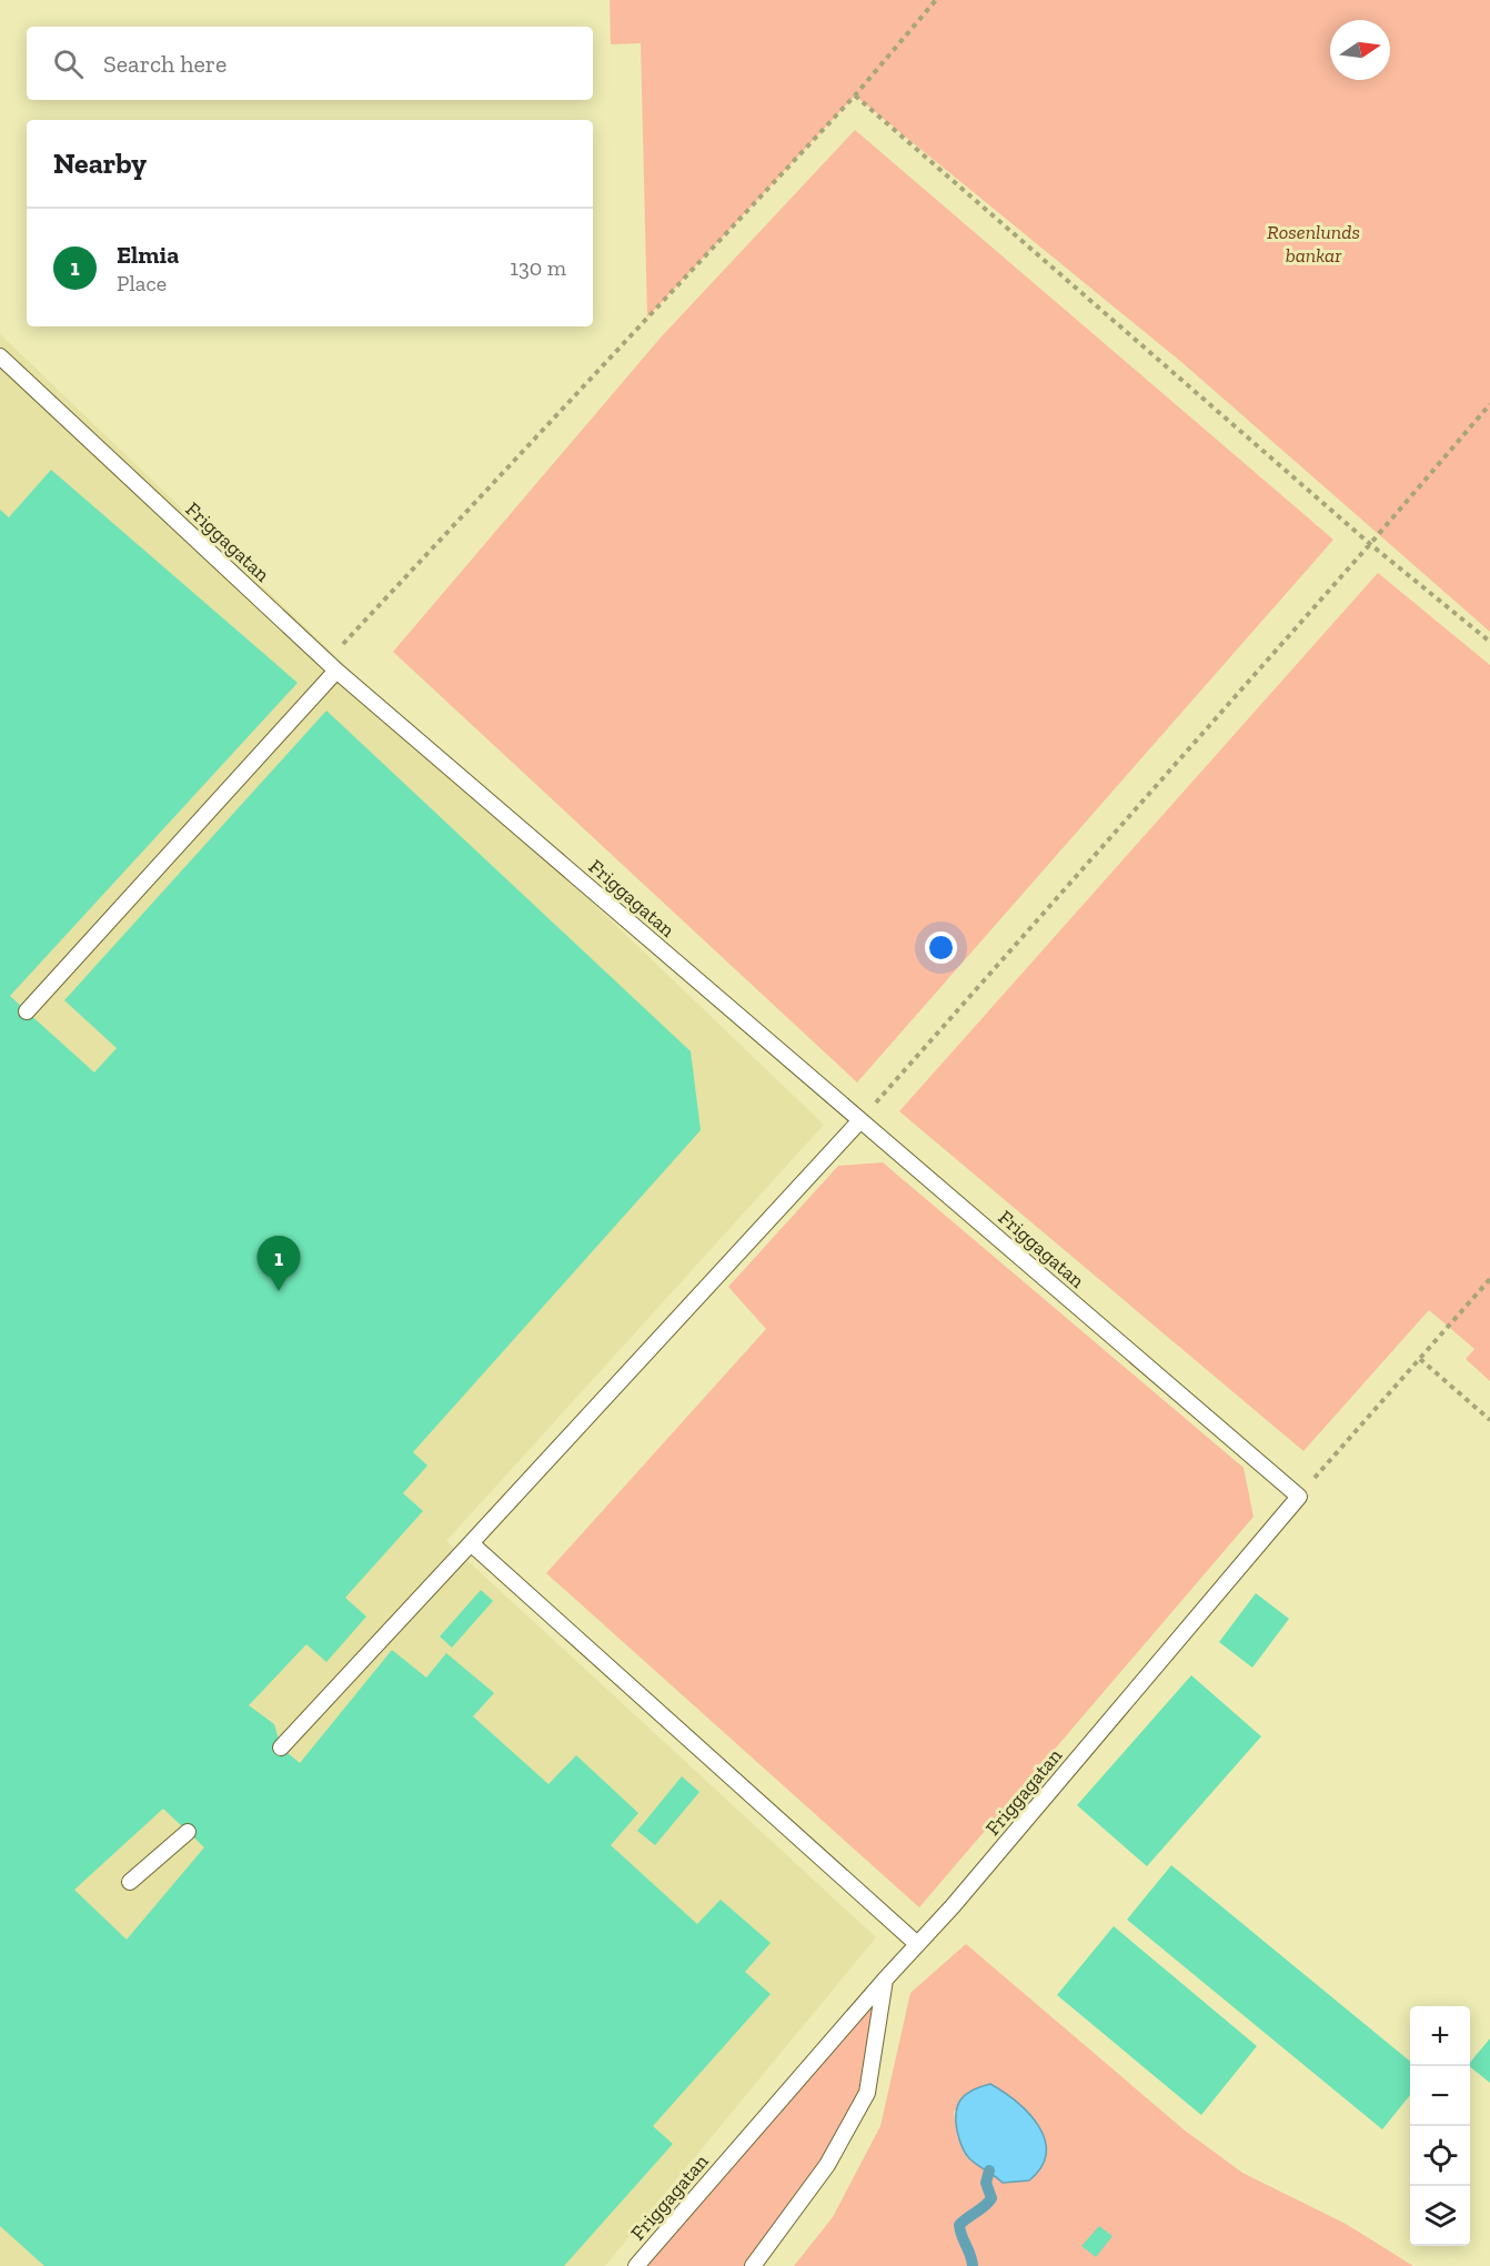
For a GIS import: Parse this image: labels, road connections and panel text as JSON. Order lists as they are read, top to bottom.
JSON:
{
  "streets": {
    "lane": ["Friggagatan"]
  },
  "parks": ["Rosenlunds bankar"],
  "north": "right",
  "page": {
    "search": "Search here",
    "heading": "Nearby",
    "list": [
      {
        "mark": "1",
        "name": "Elmia",
        "note": "Place",
        "value": "130 m"
      }
    ],
    "pins": "1",
    "map_buttons": ["+", "−"]
  }
}
